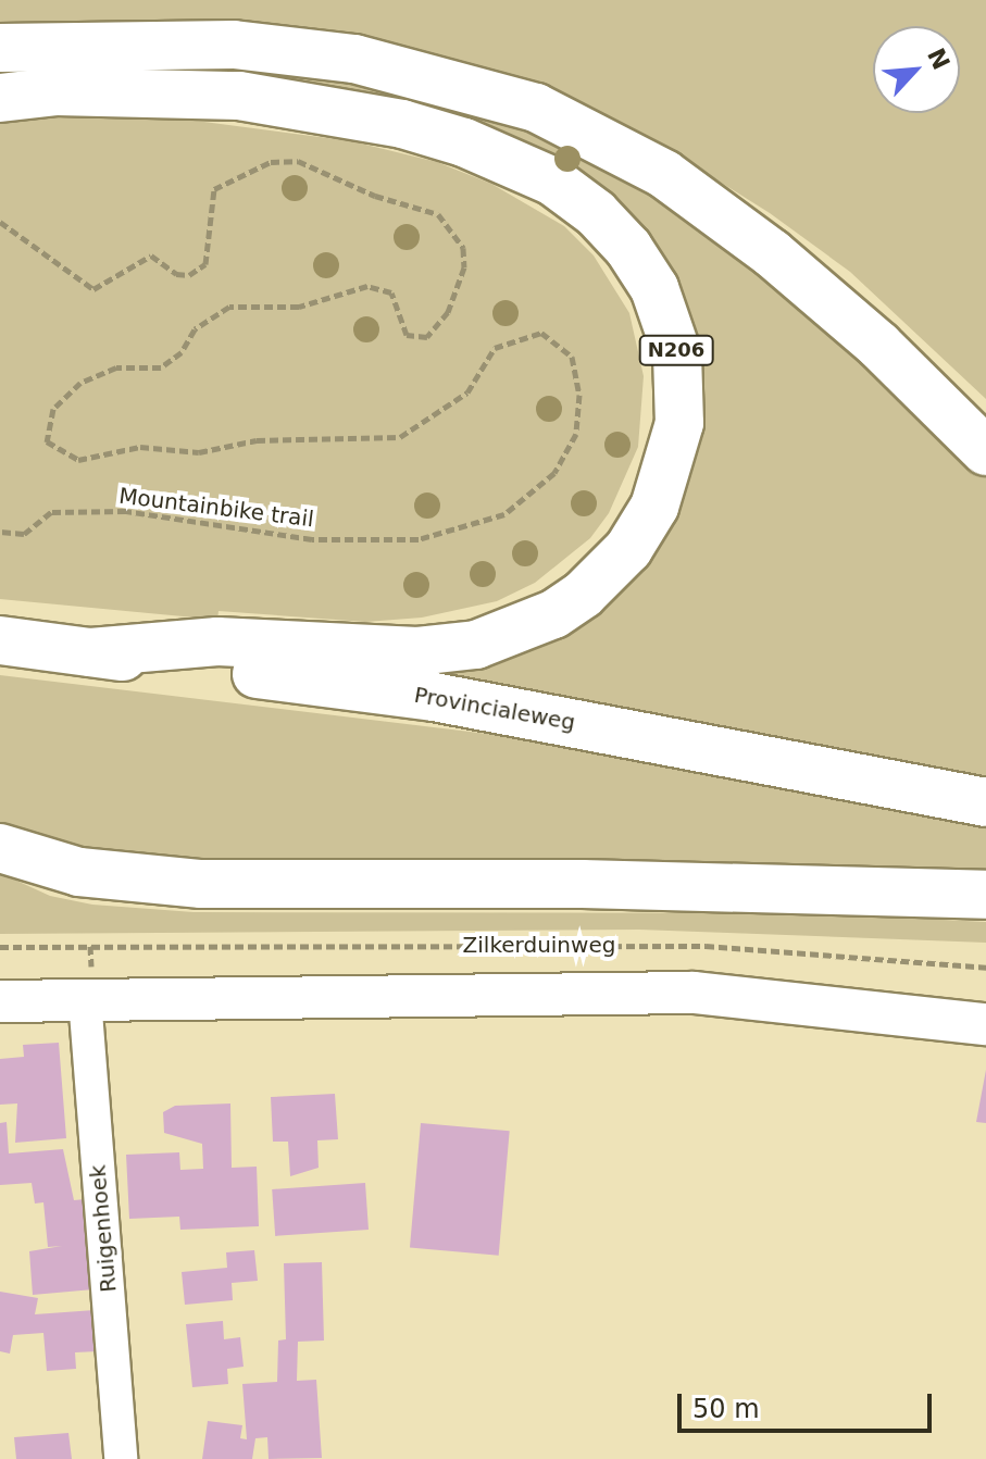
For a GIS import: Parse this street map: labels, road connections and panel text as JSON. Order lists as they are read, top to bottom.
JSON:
{
  "streets": {
    "main road": ["N206", "Provincialeweg"],
    "street": ["Ruigenhoek"],
    "path": ["Mountainbike trail", "Zilkerduinweg"]
  },
  "crossings": [
    ["N206", "Provincialeweg"]
  ],
  "scale_bar": "50 m",
  "north": "top right"
}
